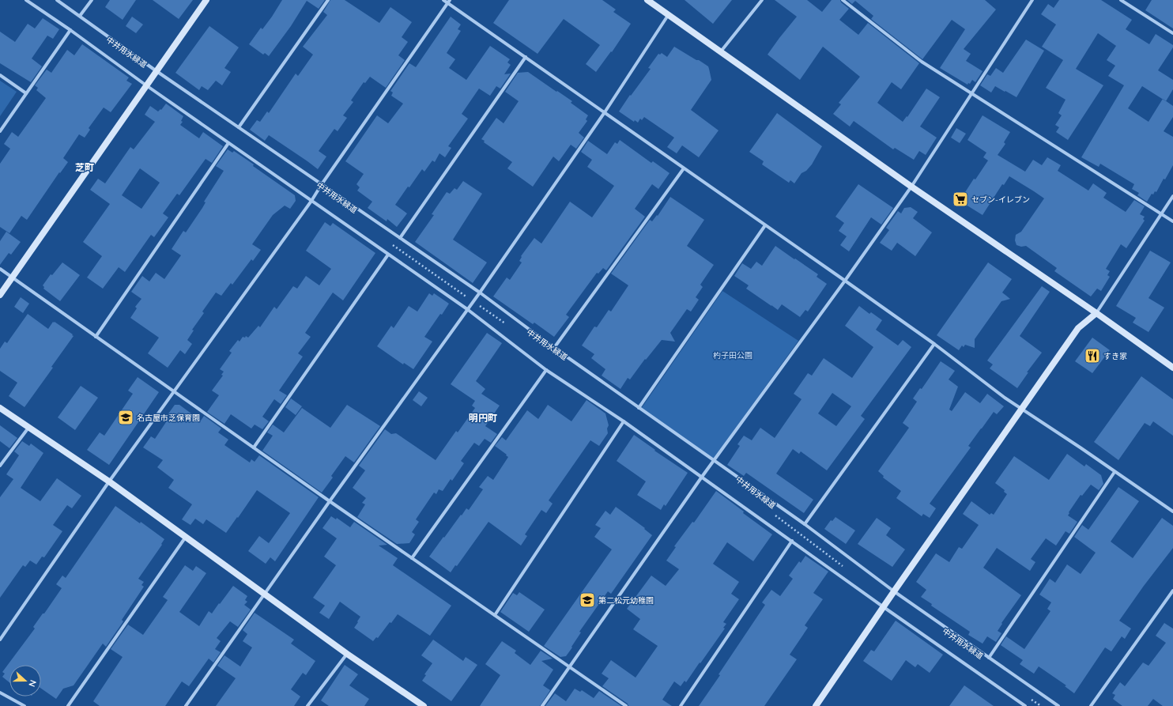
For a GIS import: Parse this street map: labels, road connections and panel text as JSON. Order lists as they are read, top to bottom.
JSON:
{
  "streets": {
    "path": ["中井用水緑道"]
  },
  "districts": ["芝町", "明円町"],
  "parks": ["杓子田公園"],
  "places": {
    "supermarket": ["セブン-イレブン"],
    "restaurant": ["すき家"],
    "school or university": ["名古屋市芝保育園", "第二松元幼稚園"]
  },
  "north": "right"
}
